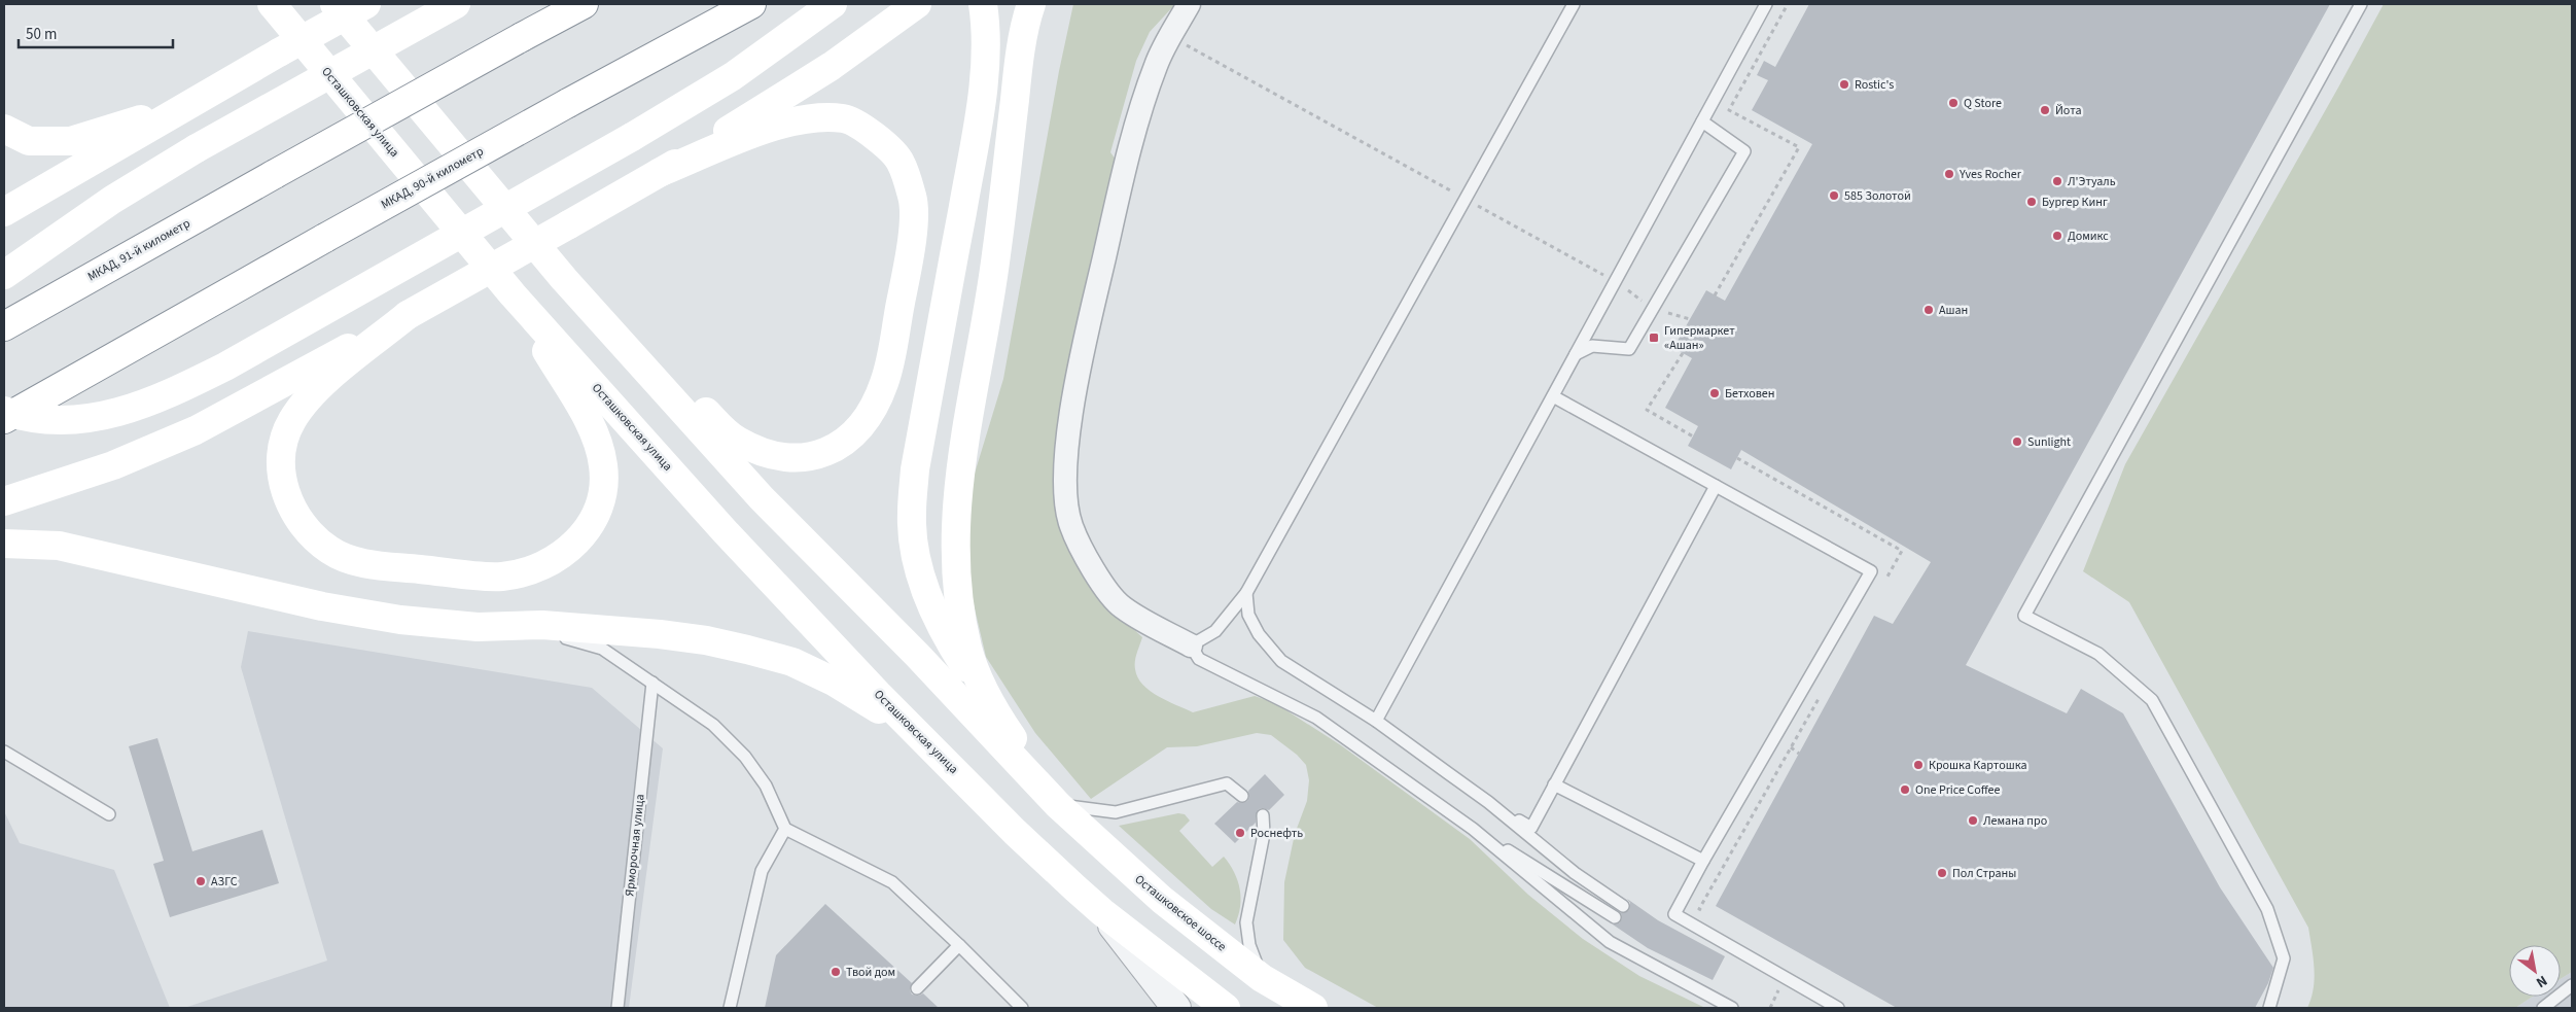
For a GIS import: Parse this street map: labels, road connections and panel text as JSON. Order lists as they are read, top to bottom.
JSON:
{
  "streets": {
    "main road": [
      "Осташковская улица",
      "МКАД, 90-й километр",
      "МКАД, 91-й километр",
      "Осташковское шоссе"
    ],
    "lane": ["Ярморочная улица"]
  },
  "places": {
    "other": [
      "Rostic's",
      "Q Store",
      "Йота",
      "Yves Rocher",
      "Л'Этуаль",
      "585 Золотой",
      "Бургер Кинг",
      "Домикс",
      "Ашан",
      "Бетховен",
      "Sunlight",
      "Крошка Картошка",
      "One Price Coffee",
      "Лемана про",
      "Роснефть",
      "Пол Страны",
      "АЗГС",
      "Твой дом"
    ],
    "transit": ["Гипермаркет «Ашан»"]
  },
  "scale_bar": "50 m",
  "north": "bottom right"
}
